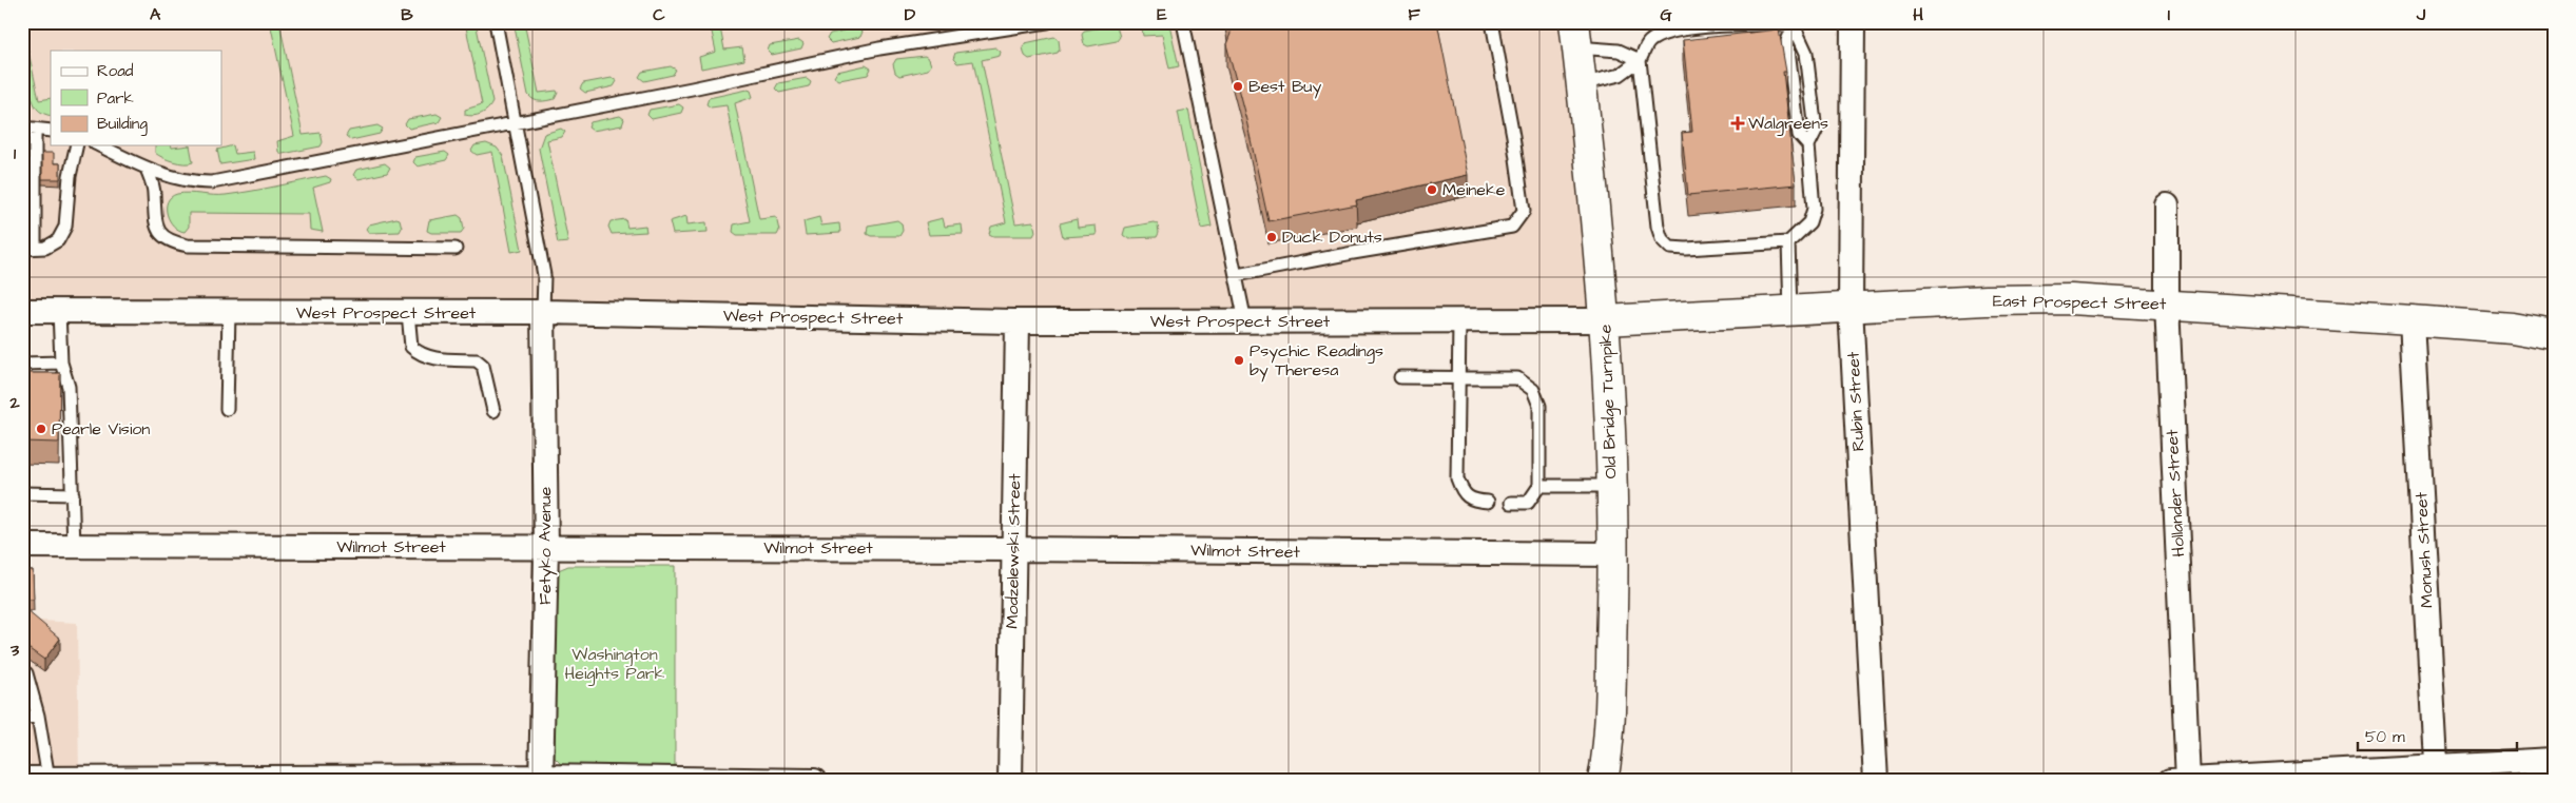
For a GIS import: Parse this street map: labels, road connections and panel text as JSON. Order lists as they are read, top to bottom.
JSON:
{
  "streets": {
    "street": [
      "East Prospect Street",
      "West Prospect Street",
      "Old Bridge Turnpike",
      "Rubin Street",
      "Hollander Street",
      "Fetyko Avenue",
      "Wilmot Street",
      "Monush Street",
      "Modzelewski Street"
    ]
  },
  "crossings": [
    ["East Prospect Street", "West Prospect Street"],
    ["East Prospect Street", "Old Bridge Turnpike"],
    ["East Prospect Street", "Rubin Street"],
    ["East Prospect Street", "Hollander Street"],
    ["East Prospect Street", "Monush Street"],
    ["West Prospect Street", "Old Bridge Turnpike"],
    ["West Prospect Street", "Fetyko Avenue"],
    ["West Prospect Street", "Modzelewski Street"],
    ["Old Bridge Turnpike", "Wilmot Street"],
    ["Fetyko Avenue", "Wilmot Street"],
    ["Wilmot Street", "Modzelewski Street"]
  ],
  "parks": ["Washington Heights Park"],
  "places": {
    "other": [
      "Best Buy",
      "Meineke",
      "Duck Donuts",
      "Psychic Readings by Theresa",
      "Pearle Vision"
    ],
    "health": ["Walgreens"]
  },
  "legend": ["Road", "Park", "Building"],
  "scale_bar": "50 m",
  "grid": {
    "columns": [
      "A",
      "B",
      "C",
      "D",
      "E",
      "F",
      "G",
      "H",
      "I",
      "J"
    ],
    "rows": ["1", "2", "3"]
  }
}
